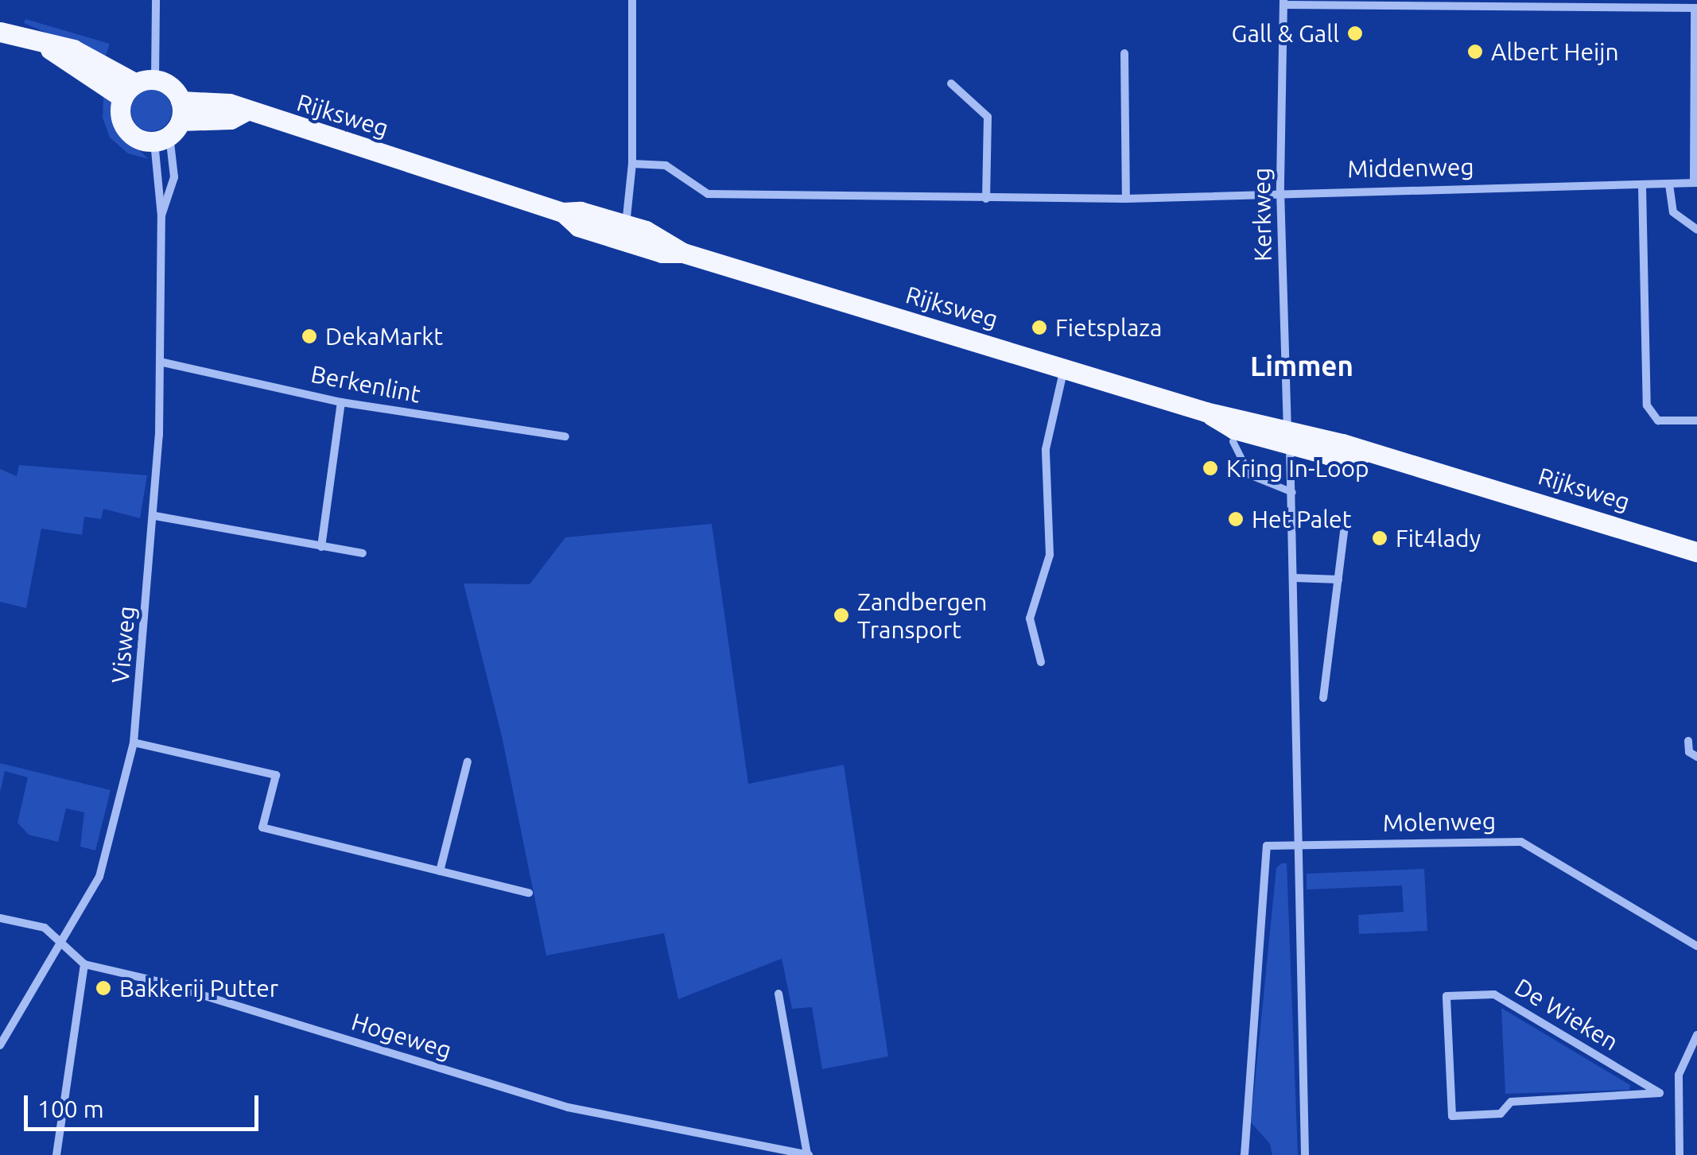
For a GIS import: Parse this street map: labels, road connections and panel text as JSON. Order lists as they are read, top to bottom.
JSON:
{
  "streets": {
    "main road": ["Rijksweg"],
    "street": [
      "Middenweg",
      "Kerkweg",
      "Berkenlint",
      "Visweg",
      "Molenweg",
      "De Wieken",
      "Hogeweg"
    ]
  },
  "crossings": [
    ["Rijksweg", "Kerkweg"],
    ["Rijksweg", "Visweg"],
    ["Middenweg", "Kerkweg"],
    ["Kerkweg", "Molenweg"],
    ["Berkenlint", "Visweg"]
  ],
  "districts": ["Limmen"],
  "places": [
    "Gall & Gall",
    "Albert Heijn",
    "Fietsplaza",
    "DekaMarkt",
    "Kring In-Loop",
    "Het Palet",
    "Fit4lady",
    "Zandbergen Transport",
    "Bakkerij Putter"
  ],
  "scale_bar": "100 m"
}
